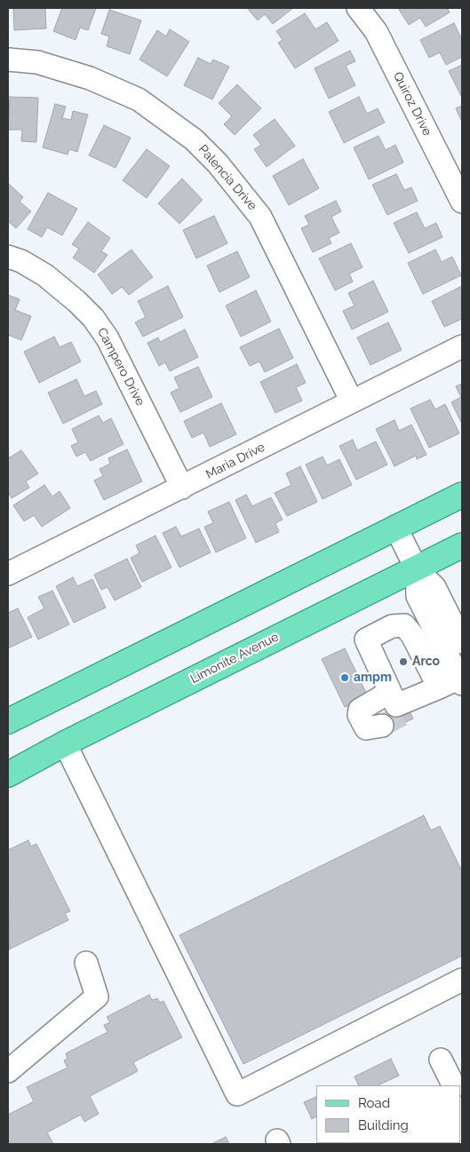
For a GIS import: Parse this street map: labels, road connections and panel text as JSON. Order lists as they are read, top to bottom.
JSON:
{
  "streets": {
    "main road": ["Limonite Avenue"],
    "street": [
      "Quiroz Drive",
      "Palencia Drive",
      "Campero Drive",
      "Maria Drive"
    ]
  },
  "crossings": [
    ["Palencia Drive", "Maria Drive"],
    ["Campero Drive", "Maria Drive"]
  ],
  "places": ["Arco", "ampm"],
  "legend": ["Road", "Building"]
}
